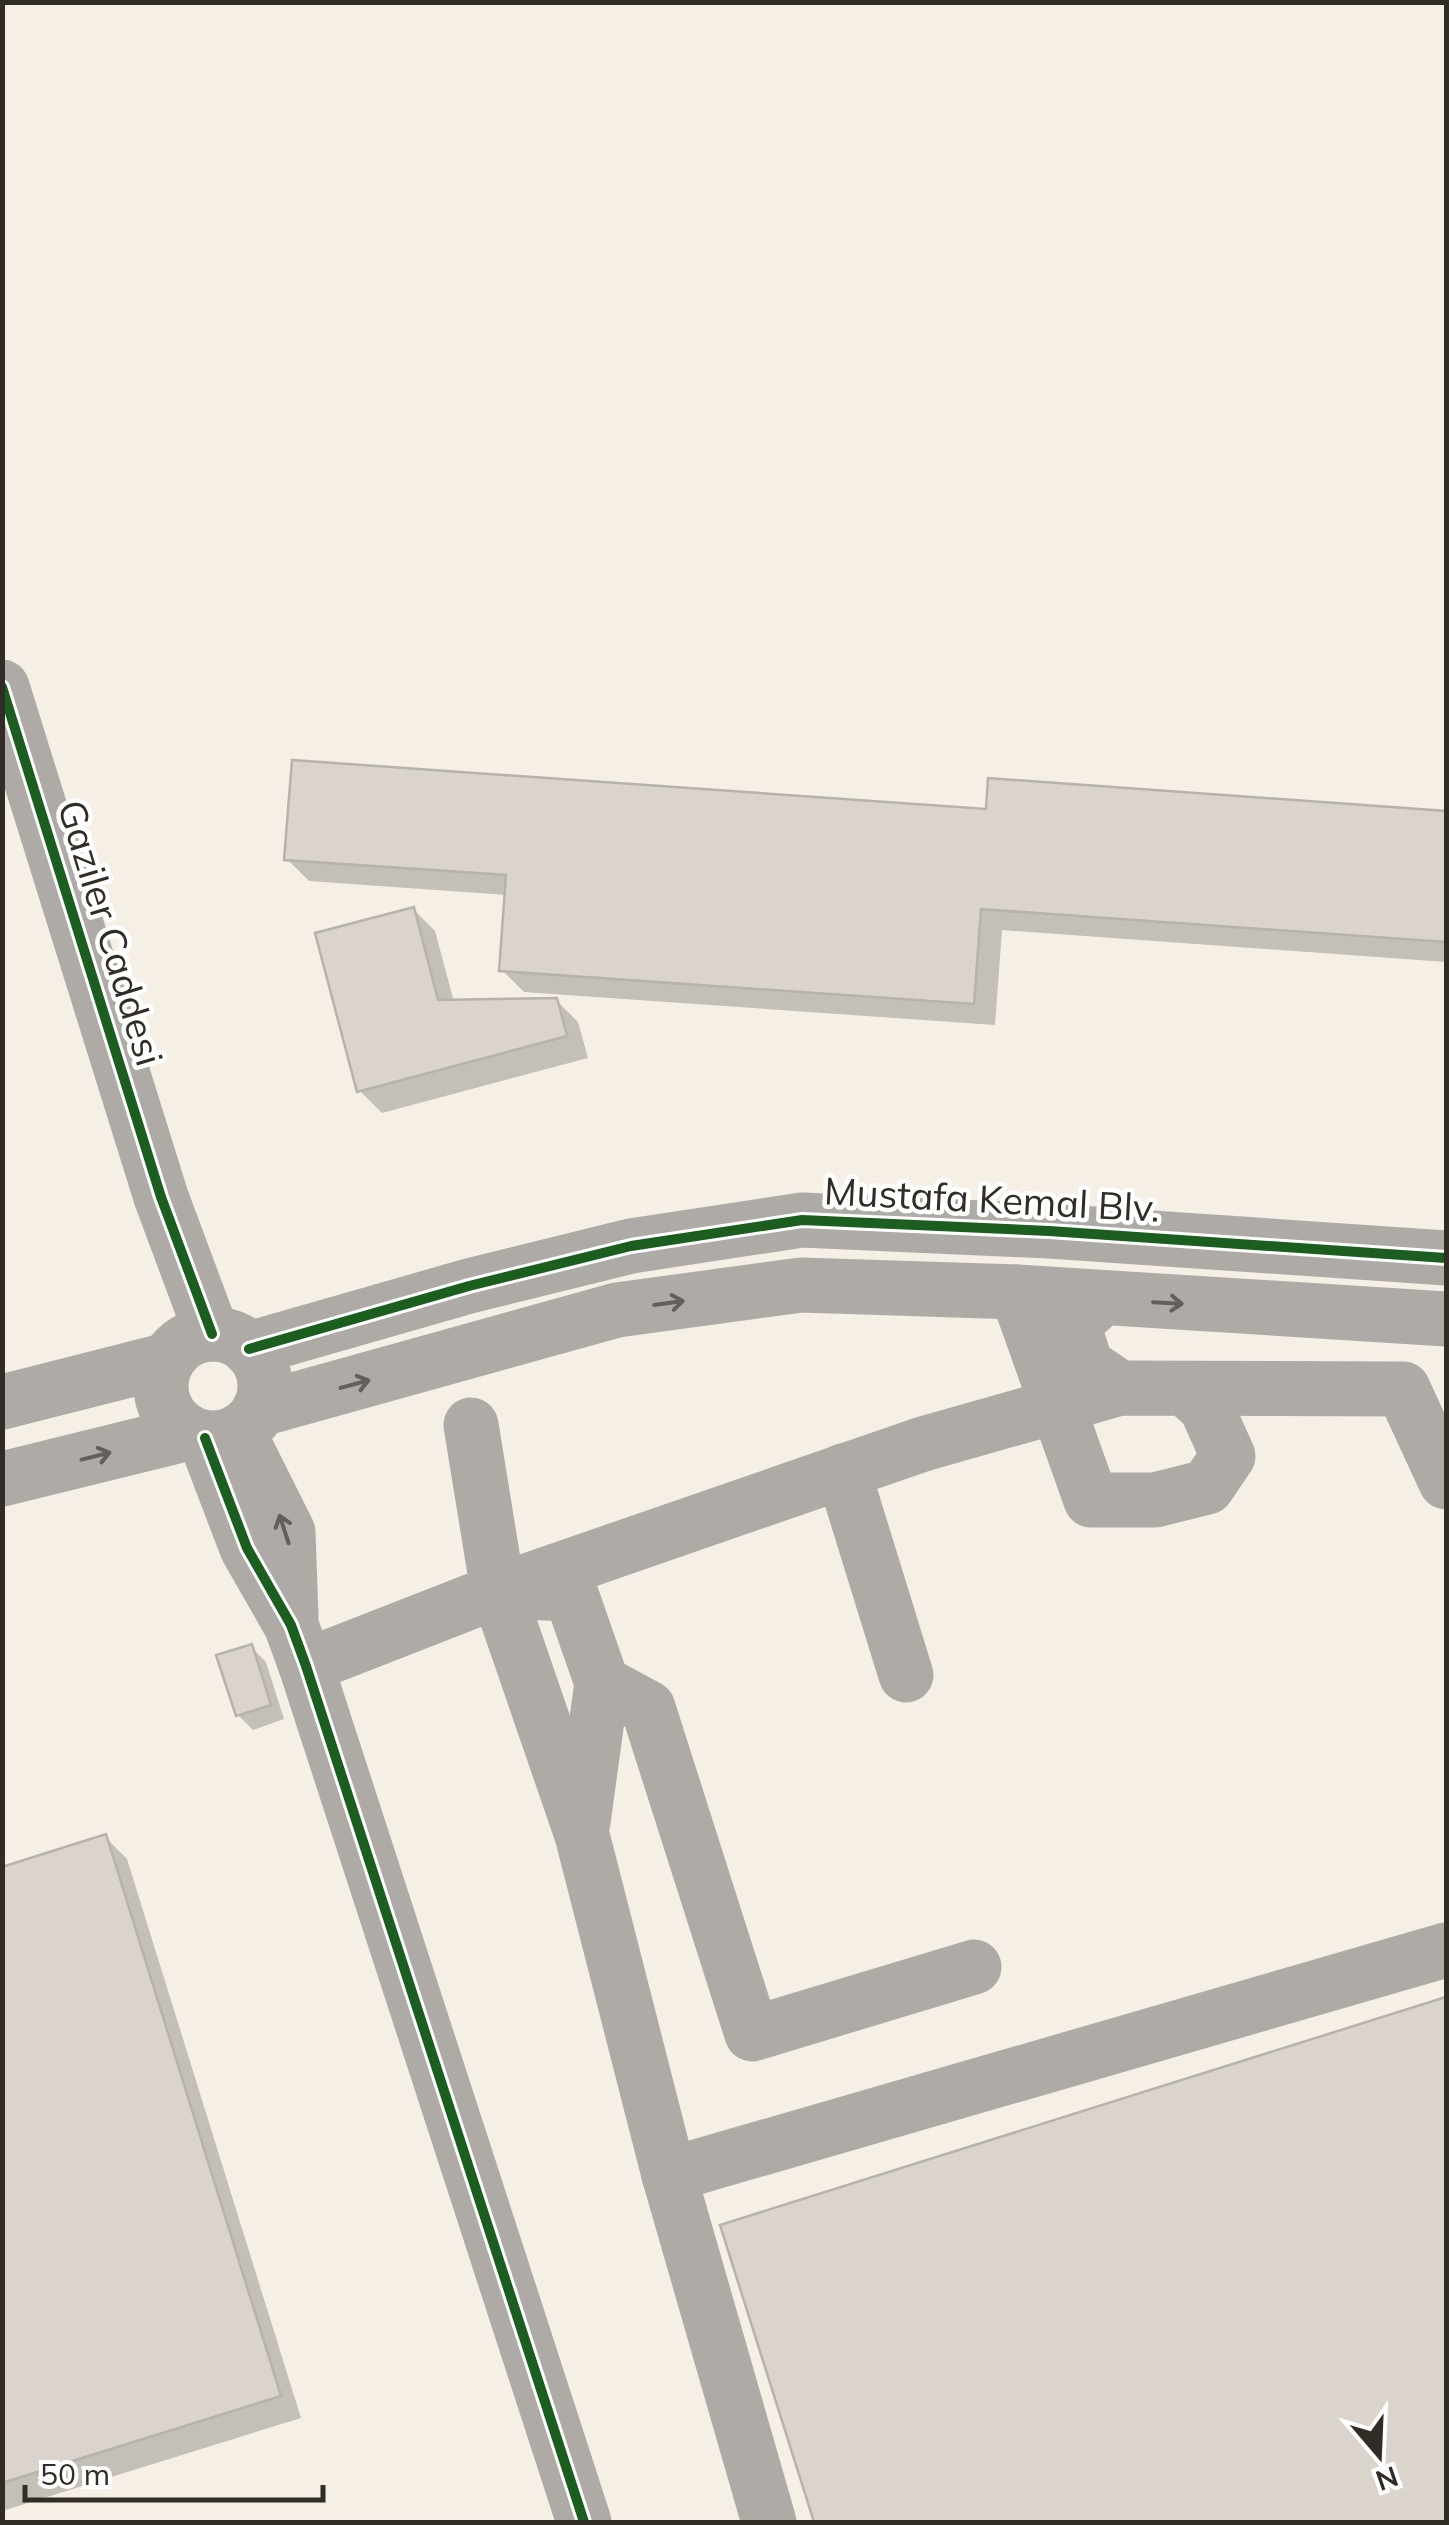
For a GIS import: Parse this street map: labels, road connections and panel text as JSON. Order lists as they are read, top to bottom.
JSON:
{
  "streets": {
    "street": ["Gaziler Caddesi", "Mustafa Kemal Blv."]
  },
  "crossings": [
    ["Gaziler Caddesi", "Mustafa Kemal Blv."]
  ],
  "scale_bar": "50 m",
  "north": "bottom"
}
